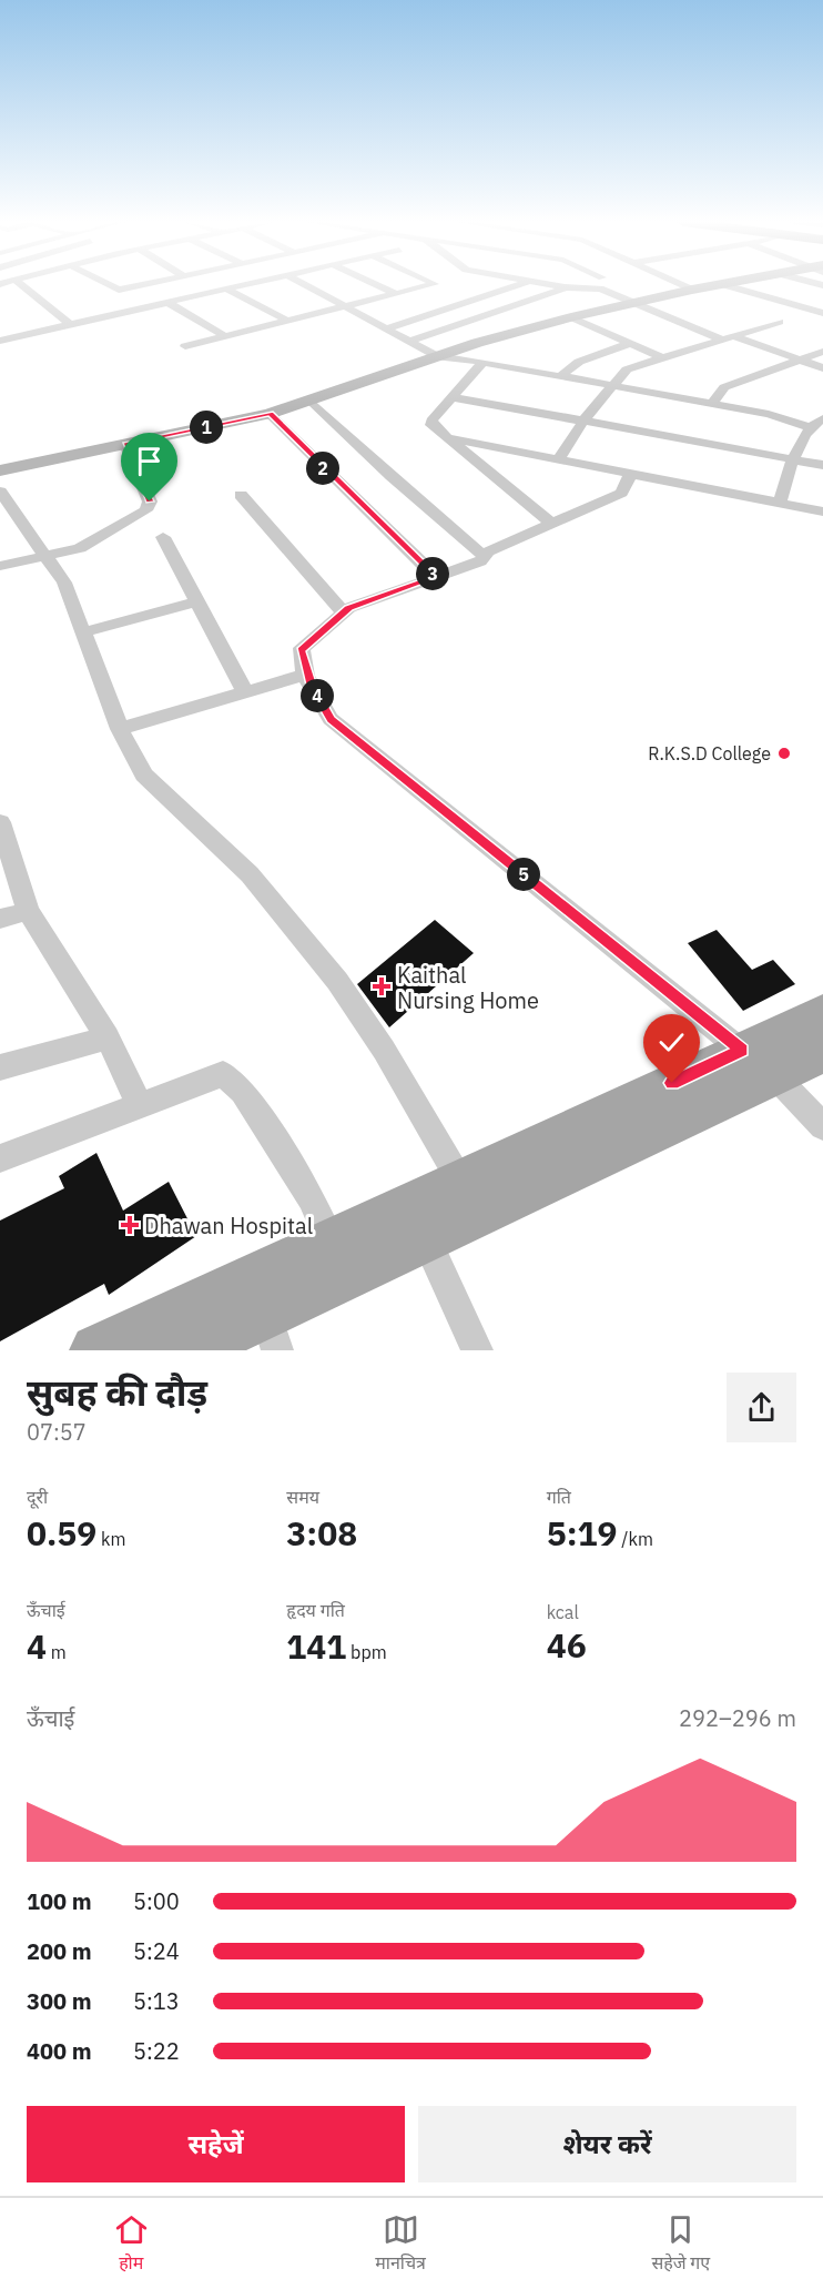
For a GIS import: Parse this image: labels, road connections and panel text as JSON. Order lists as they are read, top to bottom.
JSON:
{
  "places": {
    "other": ["R.K.S.D College"],
    "health": ["Kaithal Nursing Home", "Dhawan Hospital"]
  },
  "page": {
    "pins": [
      "1",
      "2",
      "3",
      "4",
      "5"
    ],
    "heading": ["सुबह की दौड़", "07:57"],
    "stats": [
      ["दूरी", "0.59 km"],
      ["समय", "3:08"],
      ["गति", "5:19 /km"],
      ["ऊँचाई", "4 m"],
      ["हृदय गति", "141 bpm"],
      ["kcal", "46"]
    ],
    "chart": ["ऊँचाई", "292–296 m"],
    "list": [
      {
        "name": "100 m",
        "note": "5:00"
      },
      {
        "name": "200 m",
        "note": "5:24"
      },
      {
        "name": "300 m",
        "note": "5:13"
      },
      {
        "name": "400 m",
        "note": "5:22"
      }
    ],
    "buttons": ["सहेजें", "शेयर करें"],
    "tabs": ["होम", "मानचित्र", "सहेजे गए"]
  }
}
